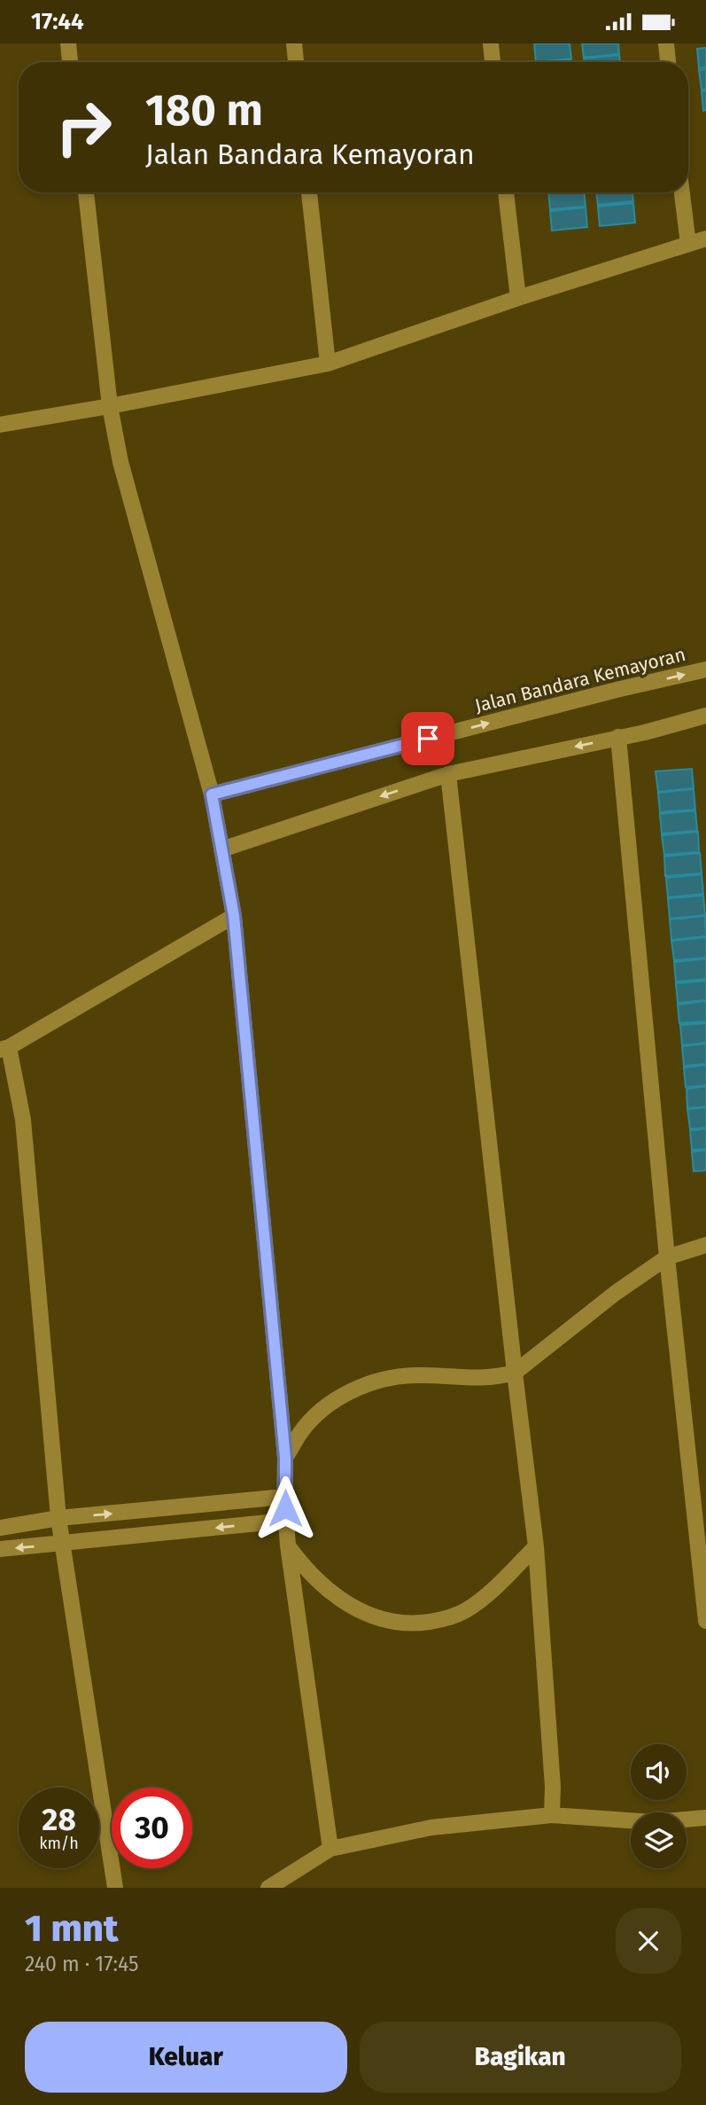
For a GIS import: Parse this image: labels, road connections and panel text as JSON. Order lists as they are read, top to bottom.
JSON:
{
  "streets": {
    "street": ["Jalan Bandara Kemayoran"]
  },
  "page": {
    "status": "17:44",
    "turn": ["180 m", "Jalan Bandara Kemayoran"],
    "speed": "28 km/h",
    "limit": "30",
    "heading": ["1 mnt", "240 m · 17:45"],
    "buttons": ["Keluar", "Bagikan"]
  }
}
